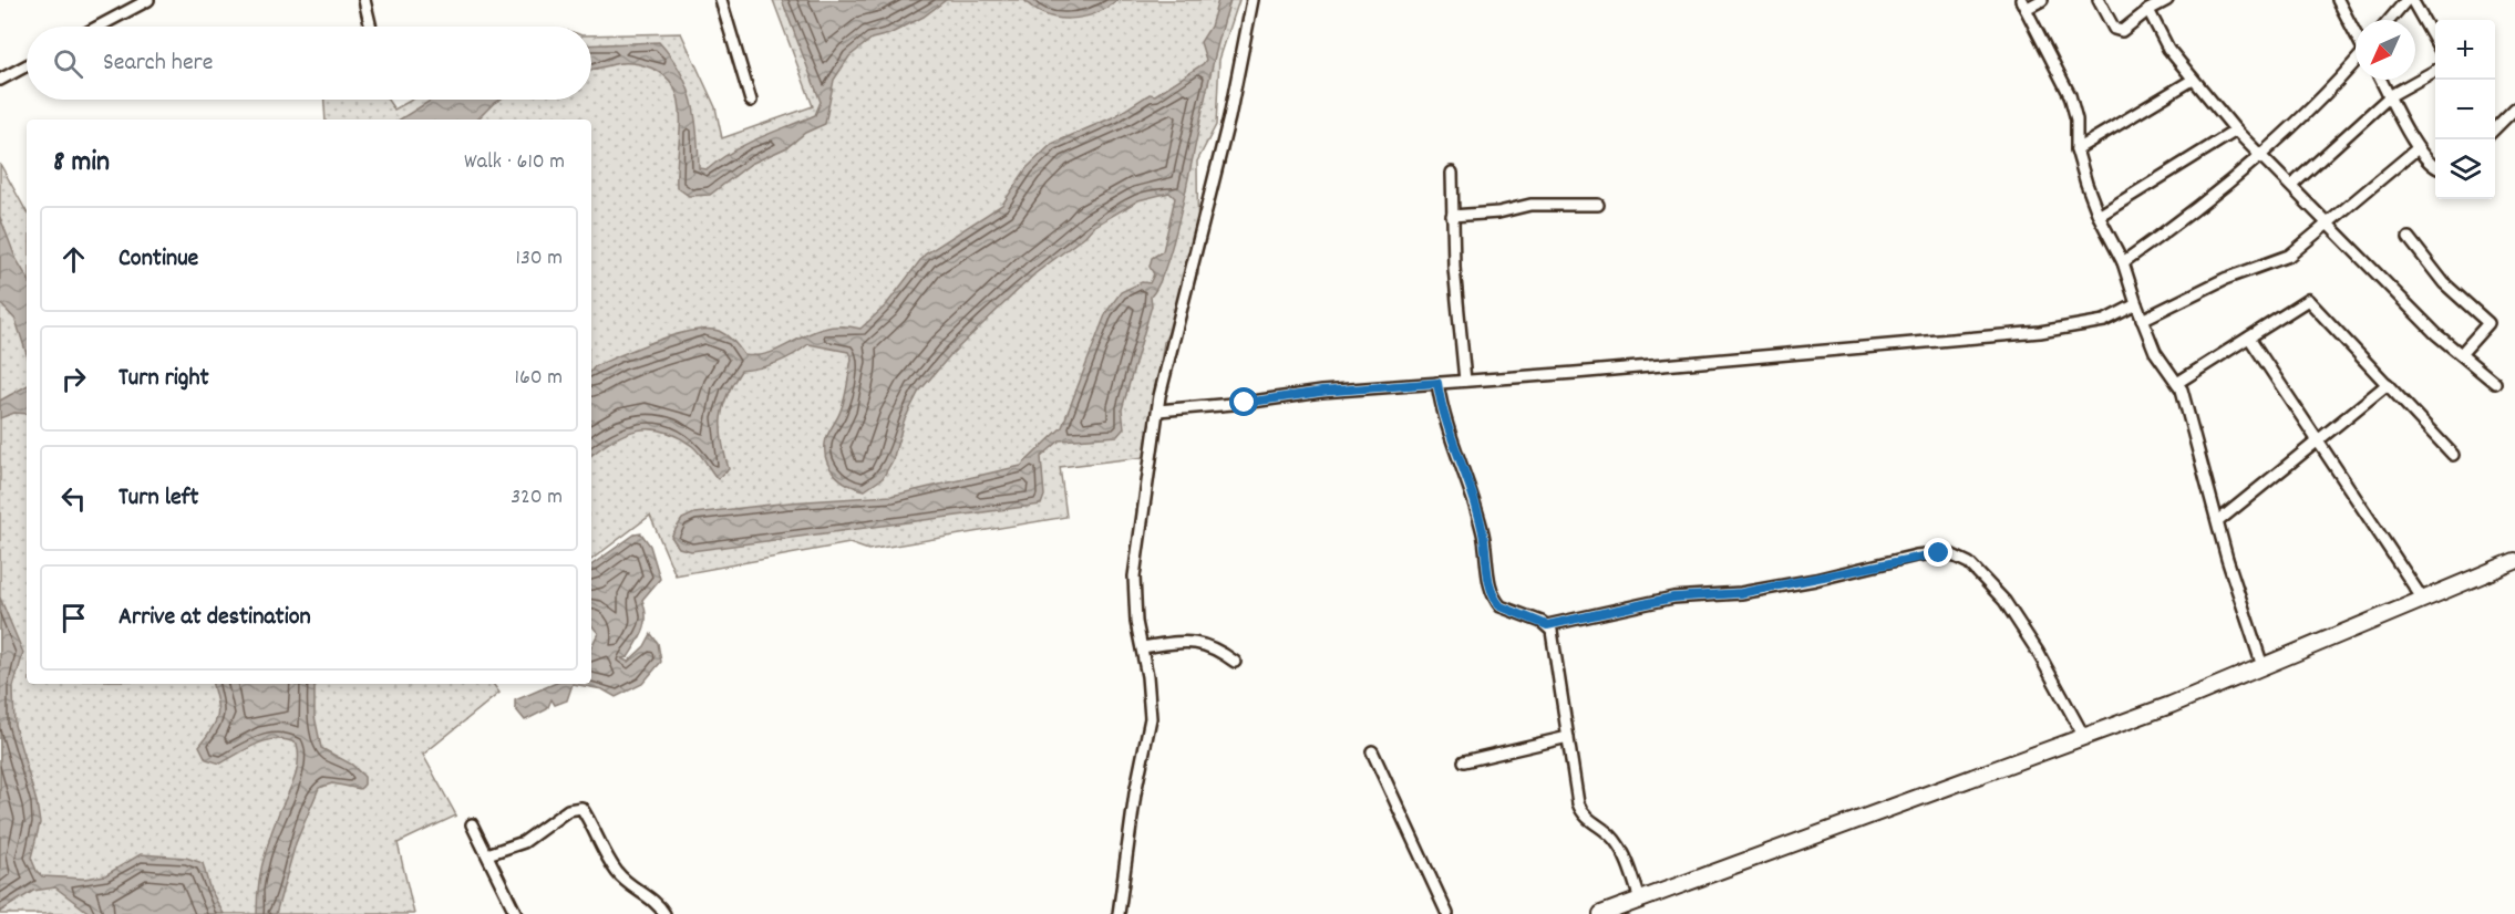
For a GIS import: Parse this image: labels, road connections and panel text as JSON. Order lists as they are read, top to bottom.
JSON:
{
  "north": "bottom left",
  "page": {
    "map_buttons": ["+", "−"],
    "search": "Search here",
    "heading": ["8 min", "Walk · 610 m"],
    "list": [
      ["Continue", "130 m"],
      ["Turn right", "160 m"],
      ["Turn left", "320 m"],
      "Arrive at destination"
    ]
  }
}
